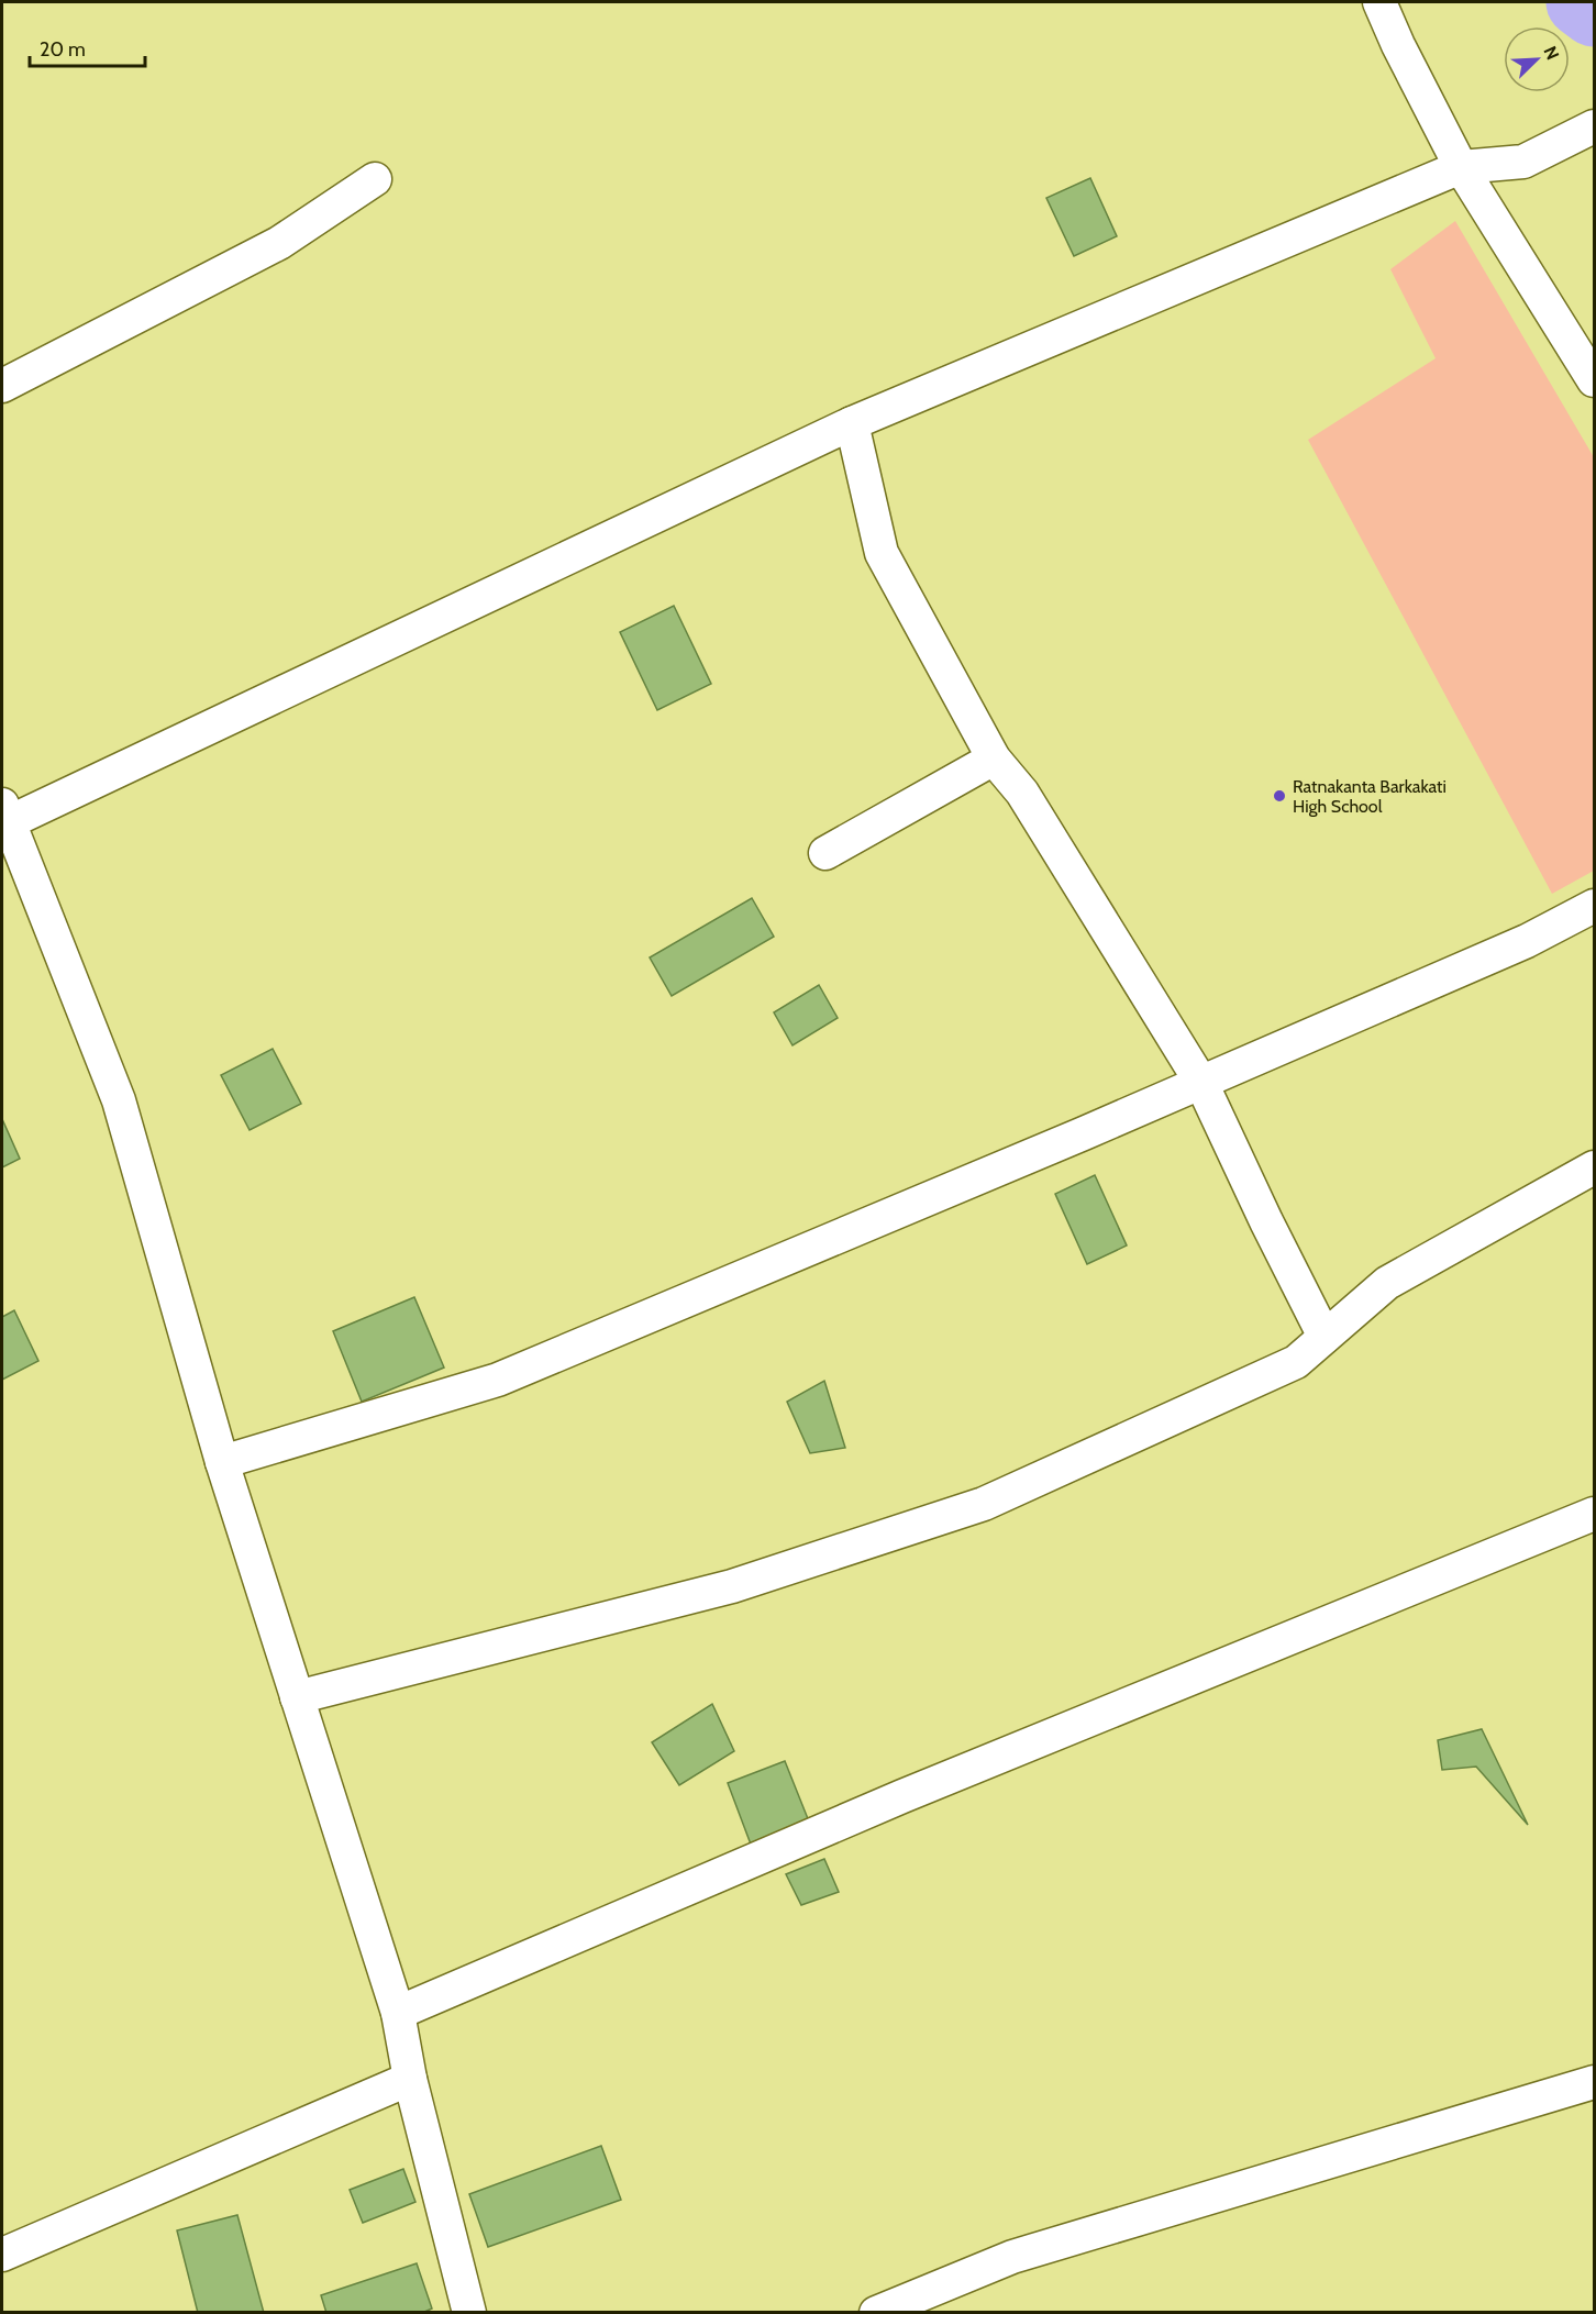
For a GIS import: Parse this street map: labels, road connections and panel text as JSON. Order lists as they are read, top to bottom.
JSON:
{
  "places": ["Ratnakanta Barkakati High School"],
  "scale_bar": "20 m",
  "north": "top right"
}
